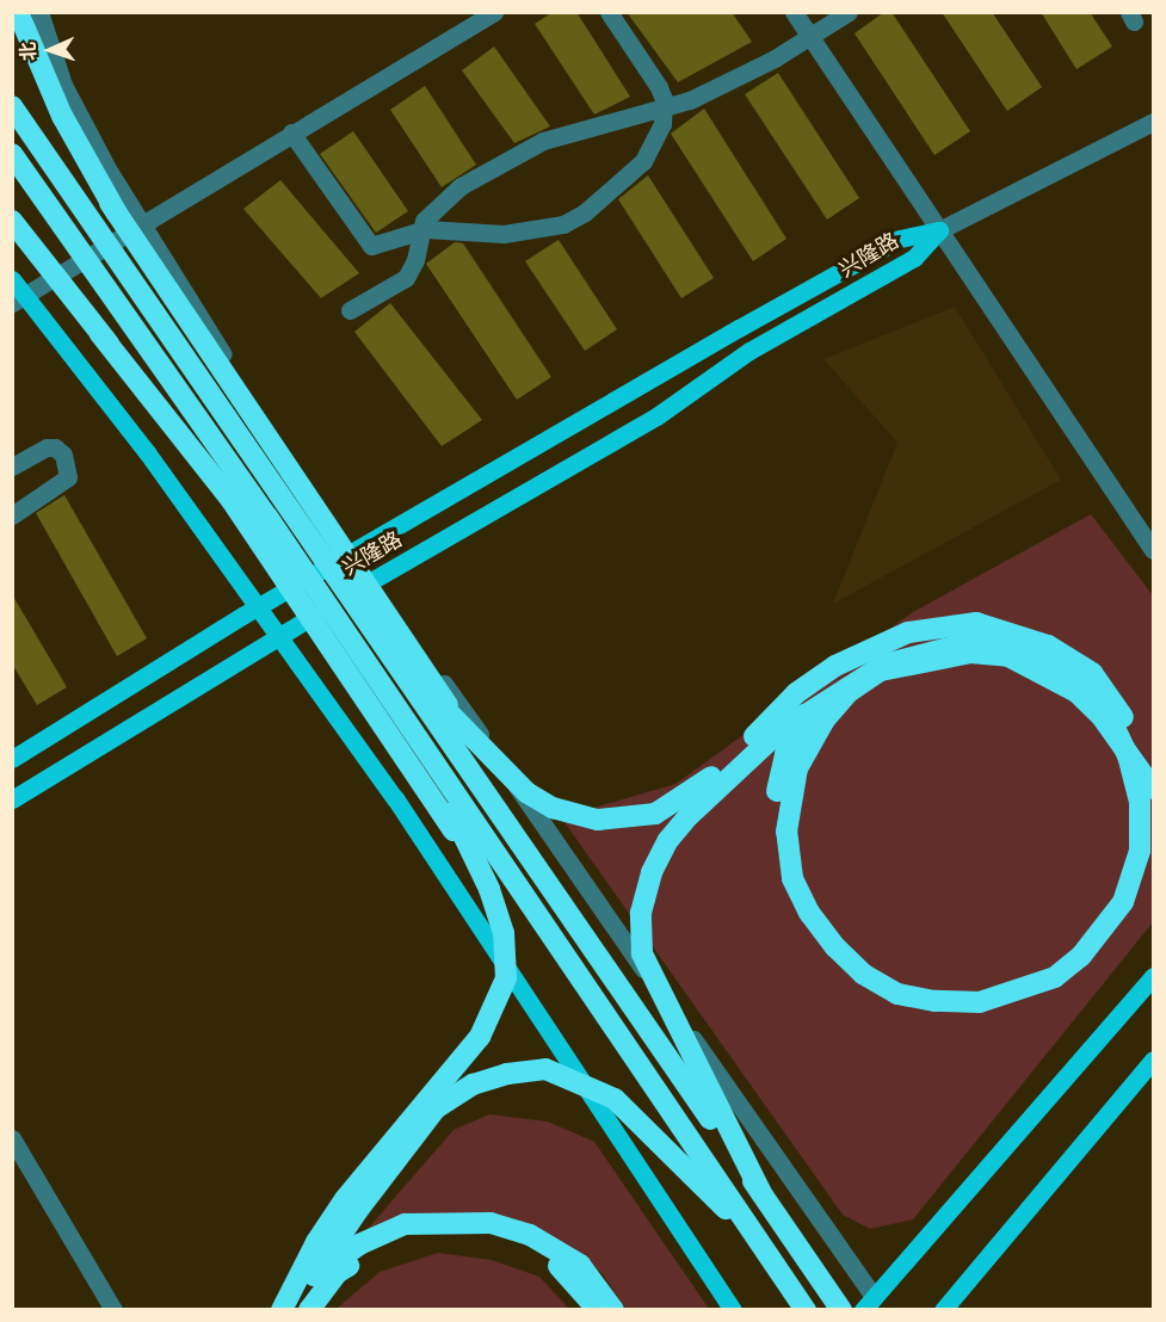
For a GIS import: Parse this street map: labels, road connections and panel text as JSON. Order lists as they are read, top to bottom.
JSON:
{
  "streets": {
    "main road": ["兴隆路"]
  },
  "north": "left"
}
